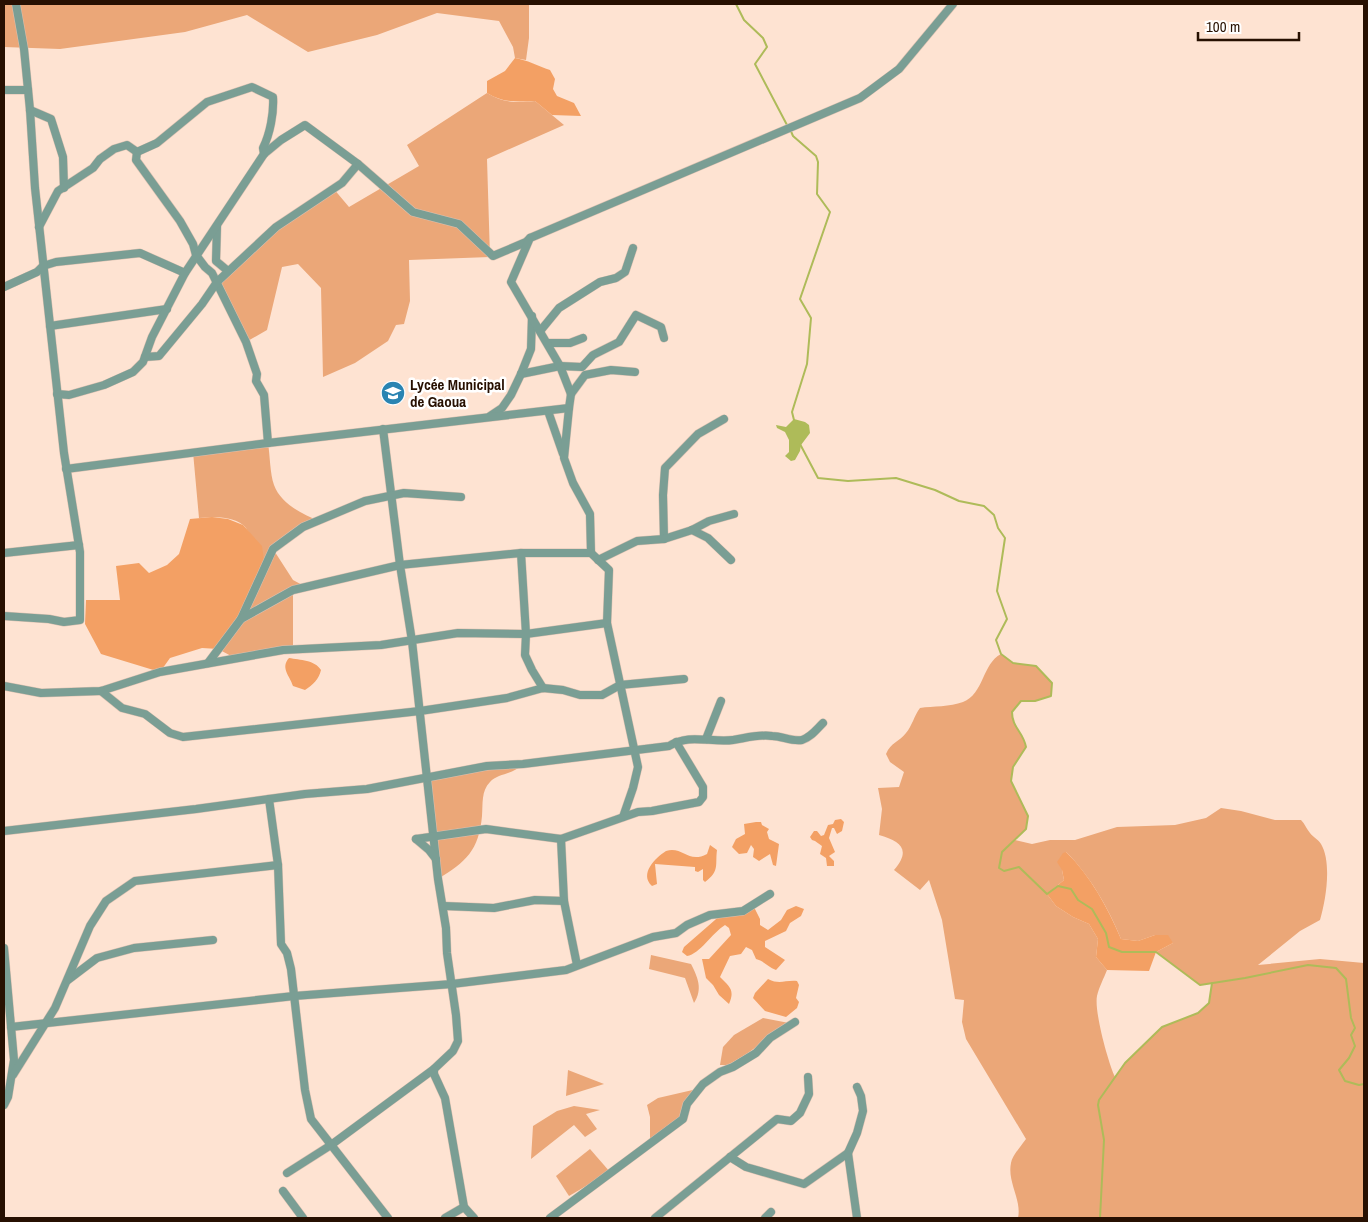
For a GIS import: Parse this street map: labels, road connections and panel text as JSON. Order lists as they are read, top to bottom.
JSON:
{
  "places": {
    "school or university": ["Lycée Municipal de Gaoua"]
  },
  "scale_bar": "100 m"
}
